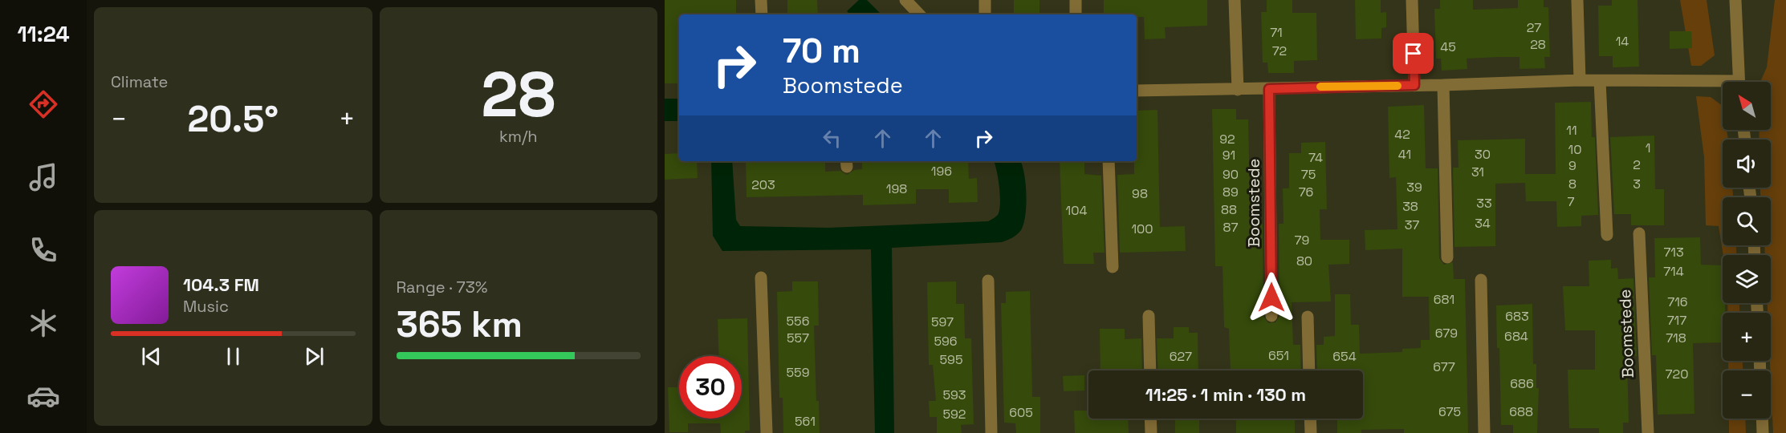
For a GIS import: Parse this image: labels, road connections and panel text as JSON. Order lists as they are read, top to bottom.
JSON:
{
  "streets": {
    "street": ["Boomstede"]
  },
  "house_numbers": [
    "27",
    "71",
    "14",
    "28",
    "45",
    "72",
    "11",
    "42",
    "92",
    "1",
    "10",
    "41",
    "30",
    "91",
    "74",
    "2",
    "9",
    "196",
    "31",
    "90",
    "75",
    "8",
    "3",
    "203",
    "39",
    "198",
    "89",
    "76",
    "98",
    "7",
    "33",
    "38",
    "88",
    "104",
    "34",
    "37",
    "87",
    "100",
    "79",
    "713",
    "80",
    "714",
    "681",
    "716",
    "683",
    "717",
    "556",
    "597",
    "679",
    "684",
    "557",
    "718",
    "596",
    "651",
    "627",
    "654",
    "595",
    "677",
    "559",
    "720",
    "686",
    "593",
    "675",
    "688",
    "605",
    "592",
    "561"
  ],
  "north": "top left",
  "page": {
    "tabs": "11:24",
    "tile": [
      "Climate",
      ["28", "km/h"],
      ["Range · 73%", "365 km"]
    ],
    "turn": ["70 m", "Boomstede"],
    "map_buttons": ["+", "−"],
    "heat": ["−", "20.5°", "+"],
    "song": ["104.3 FM", "Music"],
    "limit": "30",
    "trip": "11:25 · 1 min · 130 m"
  }
}
